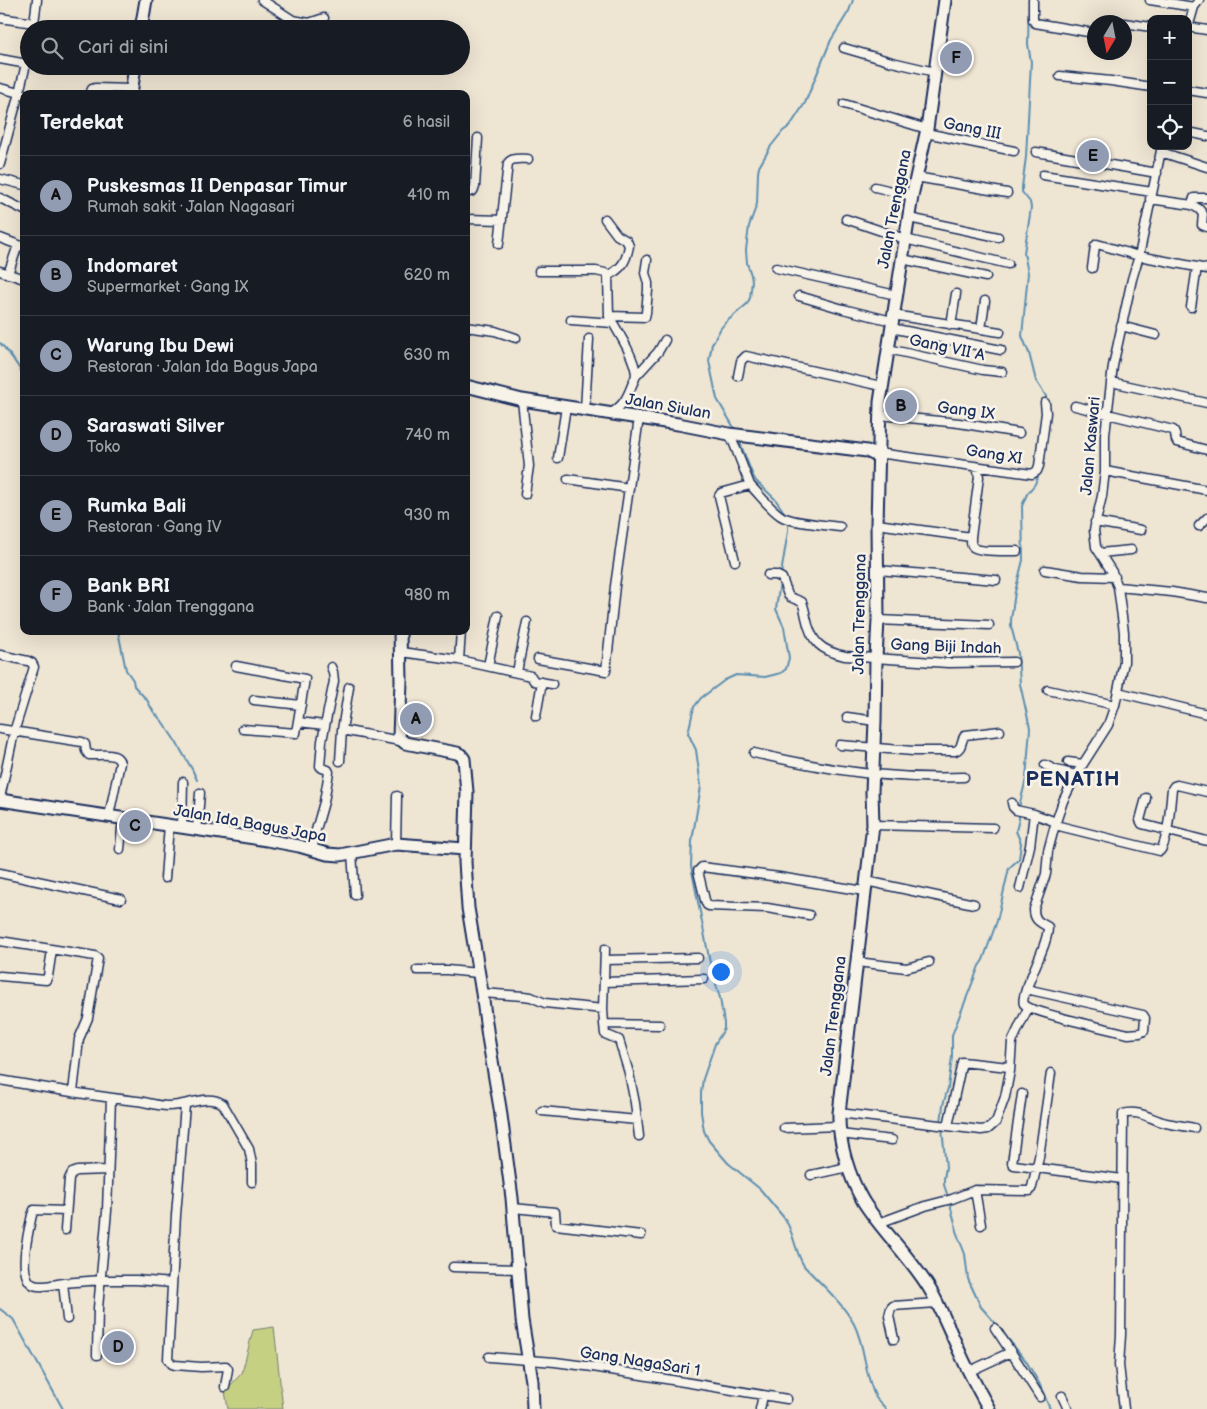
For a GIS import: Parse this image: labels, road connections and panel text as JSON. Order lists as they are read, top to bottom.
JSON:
{
  "streets": {
    "street": [
      "Gang III",
      "Jalan Trenggana",
      "Gang VII A",
      "Jalan Siulan",
      "Gang IX",
      "Jalan Kaswari",
      "Gang XI",
      "Gang Biji Indah",
      "Jalan Ida Bagus Japa",
      "Gang NagaSari 1"
    ]
  },
  "crossings": [
    ["Gang III", "Jalan Trenggana"],
    ["Jalan Trenggana", "Gang VII A"],
    ["Jalan Trenggana", "Jalan Siulan"],
    ["Jalan Trenggana", "Gang IX"],
    ["Jalan Trenggana", "Gang XI"],
    ["Jalan Trenggana", "Gang Biji Indah"],
    ["Jalan Siulan", "Gang XI"]
  ],
  "districts": ["PENATIH"],
  "north": "bottom",
  "page": {
    "map_buttons": ["+", "−"],
    "search": "Cari di sini",
    "pins": [
      "F",
      "E",
      "B",
      "A",
      "C",
      "D"
    ],
    "heading": ["Terdekat", "6 hasil"],
    "list": [
      {
        "mark": "A",
        "name": "Puskesmas II Denpasar Timur",
        "note": "Rumah sakit · Jalan Nagasari",
        "value": "410 m"
      },
      {
        "mark": "B",
        "name": "Indomaret",
        "note": "Supermarket · Gang IX",
        "value": "620 m"
      },
      {
        "mark": "C",
        "name": "Warung Ibu Dewi",
        "note": "Restoran · Jalan Ida Bagus Japa",
        "value": "630 m"
      },
      {
        "mark": "D",
        "name": "Saraswati Silver",
        "note": "Toko",
        "value": "740 m"
      },
      {
        "mark": "E",
        "name": "Rumka Bali",
        "note": "Restoran · Gang IV",
        "value": "930 m"
      },
      {
        "mark": "F",
        "name": "Bank BRI",
        "note": "Bank · Jalan Trenggana",
        "value": "980 m"
      }
    ]
  }
}
